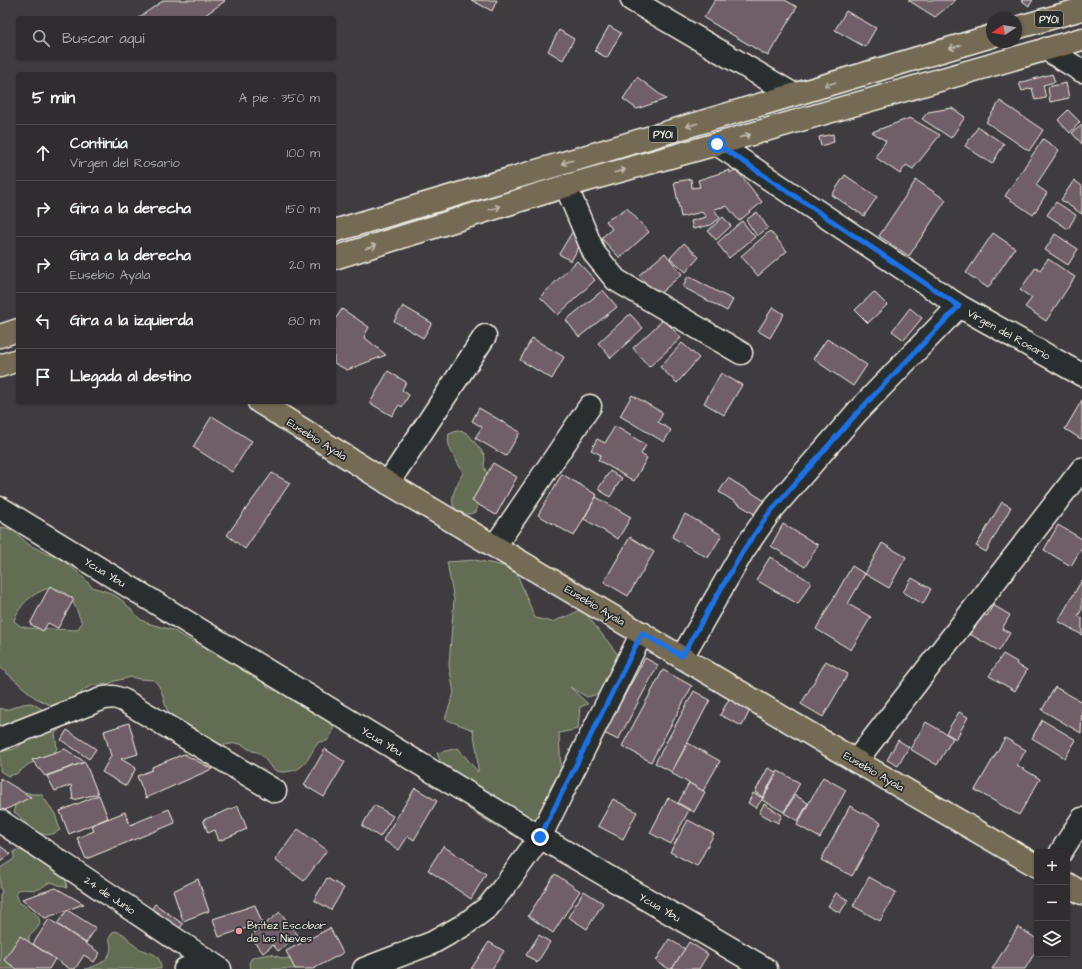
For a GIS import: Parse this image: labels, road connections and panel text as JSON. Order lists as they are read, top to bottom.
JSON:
{
  "streets": {
    "main road": ["PY01", "Eusebio Ayala"],
    "street": ["Virgen del Rosario", "Ycua Ybu", "24 de Junio"]
  },
  "crossings": [
    ["PY01", "Virgen del Rosario"]
  ],
  "places": ["Britez Escobar de las Nieves"],
  "north": "left",
  "page": {
    "search": "Buscar aquí",
    "heading": ["5 min", "A pie · 350 m"],
    "list": [
      ["Continúa", "Virgen del Rosario", "100 m"],
      ["Gira a la derecha", "150 m"],
      ["Gira a la derecha", "Eusebio Ayala", "20 m"],
      ["Gira a la izquierda", "80 m"],
      "Llegada al destino"
    ],
    "map_buttons": ["+", "−"]
  }
}
